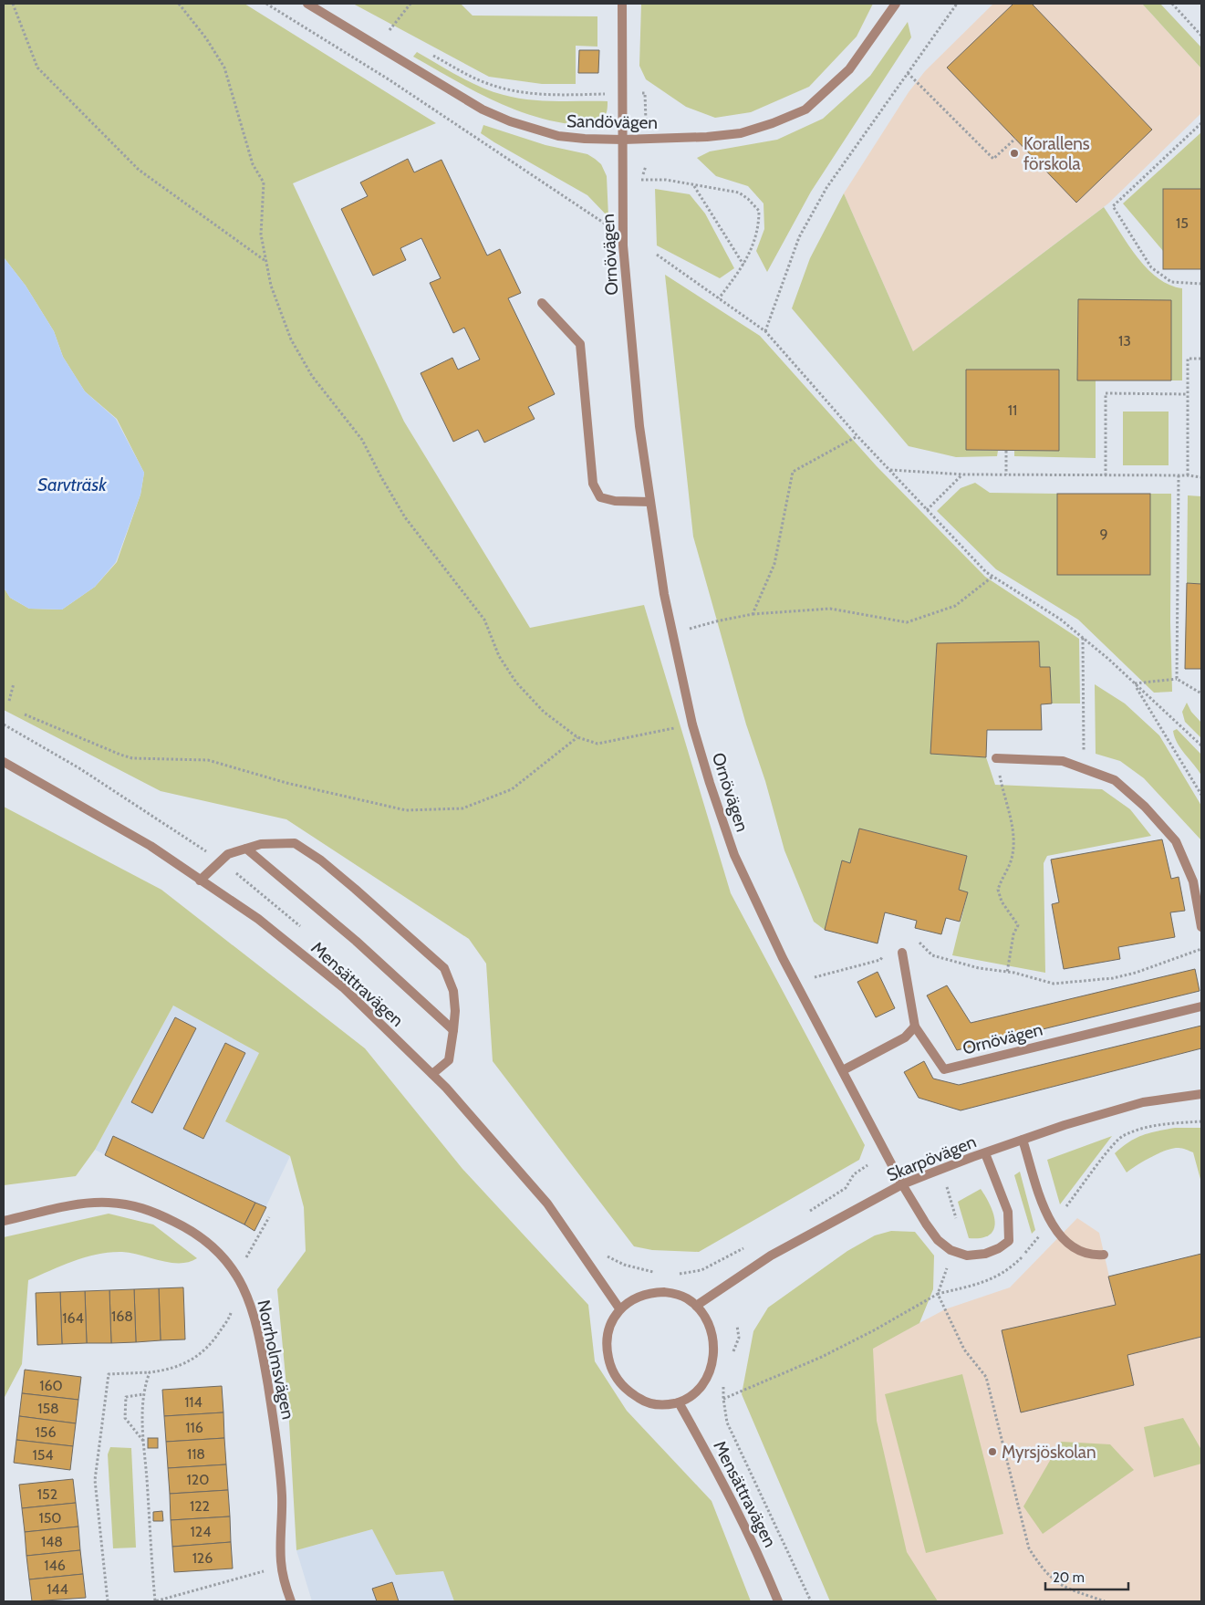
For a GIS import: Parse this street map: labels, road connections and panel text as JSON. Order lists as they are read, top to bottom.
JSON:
{
  "streets": {
    "street": [
      "Sandövägen",
      "Ornövägen",
      "Mensättravägen",
      "Skarpövägen",
      "Norrholmsvägen"
    ]
  },
  "crossings": [
    ["Sandövägen", "Ornövägen"],
    ["Ornövägen", "Skarpövägen"],
    ["Mensättravägen", "Skarpövägen"]
  ],
  "water": ["Sarvträsk"],
  "places": ["Korallens förskola", "Myrsjöskolan"],
  "house_numbers": [
    "15",
    "13",
    "11",
    "9",
    "168",
    "164",
    "160",
    "114",
    "158",
    "116",
    "156",
    "118",
    "154",
    "120",
    "152",
    "122",
    "150",
    "124",
    "148",
    "126",
    "146",
    "144"
  ],
  "scale_bar": "20 m"
}
